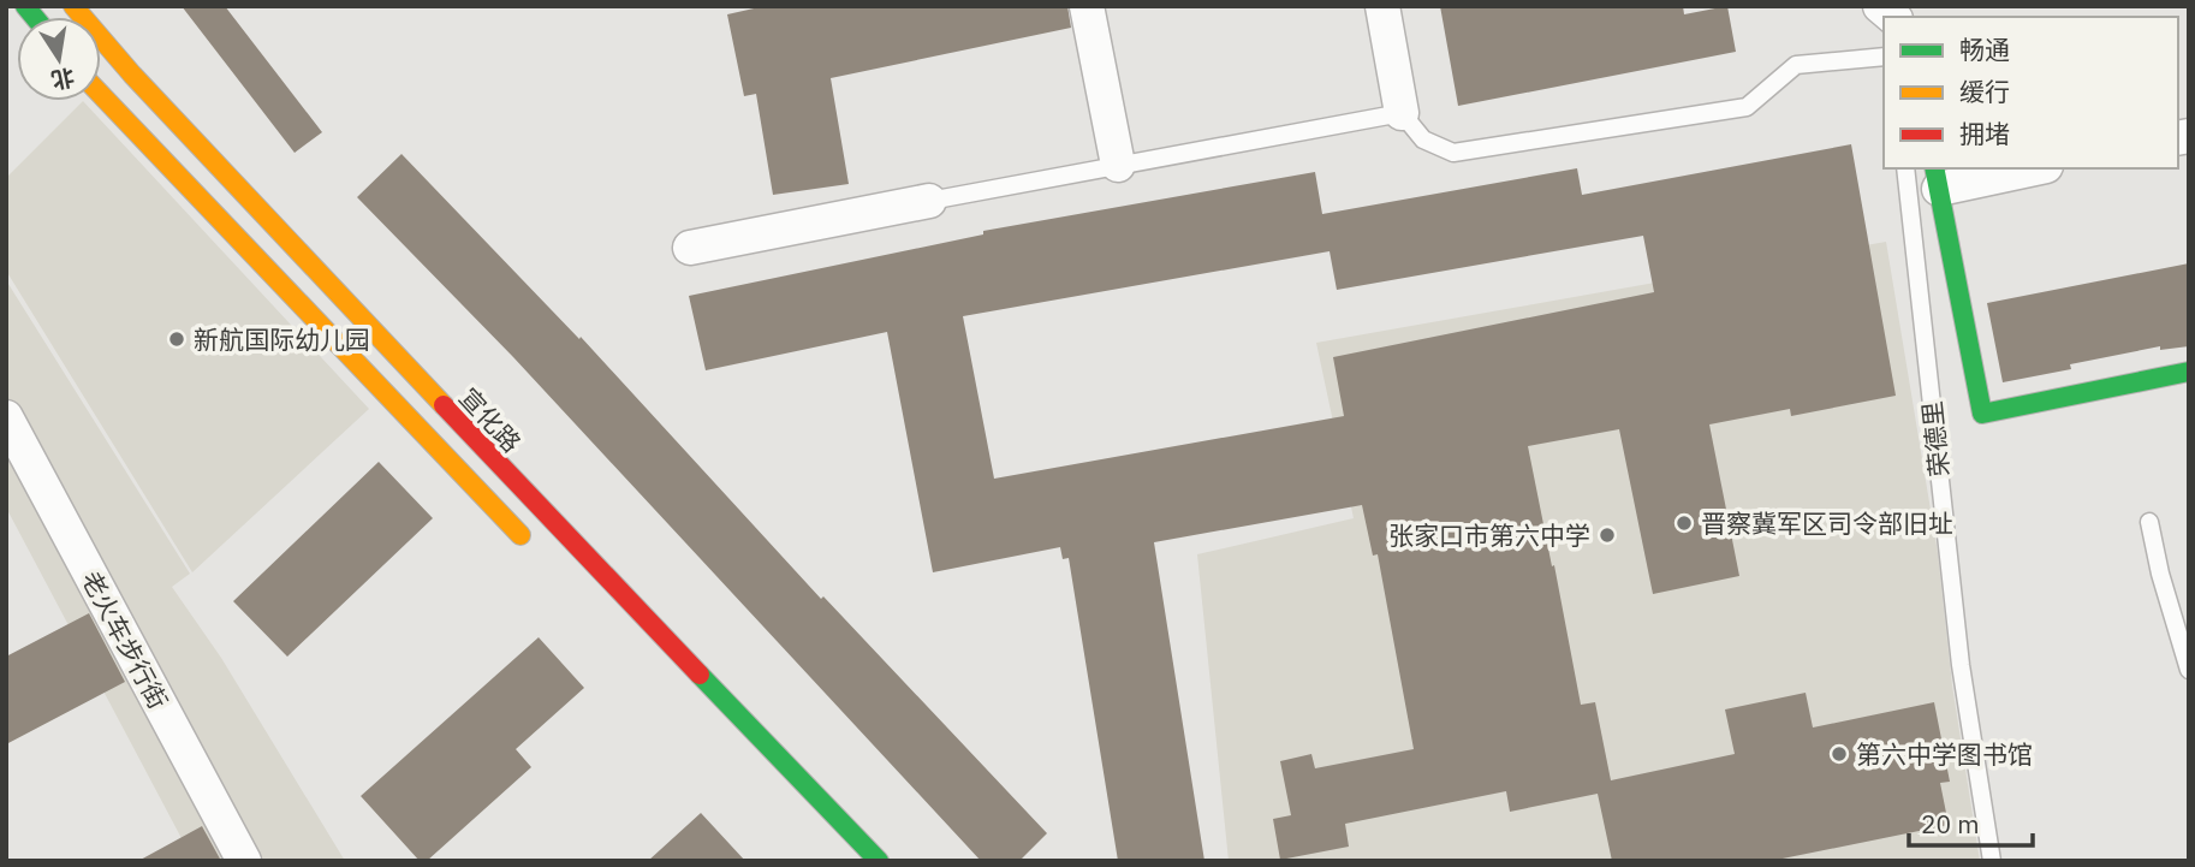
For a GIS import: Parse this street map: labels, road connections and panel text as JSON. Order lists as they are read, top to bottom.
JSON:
{
  "streets": {
    "main road": ["宣化路"],
    "street": ["老火车步行街"],
    "lane": ["荣德里"]
  },
  "places": [
    "新航国际幼儿园",
    "晋察冀军区司令部旧址",
    "张家口市第六中学",
    "第六中学图书馆"
  ],
  "legend": ["畅通", "缓行", "拥堵"],
  "scale_bar": "20 m",
  "north": "bottom"
}
